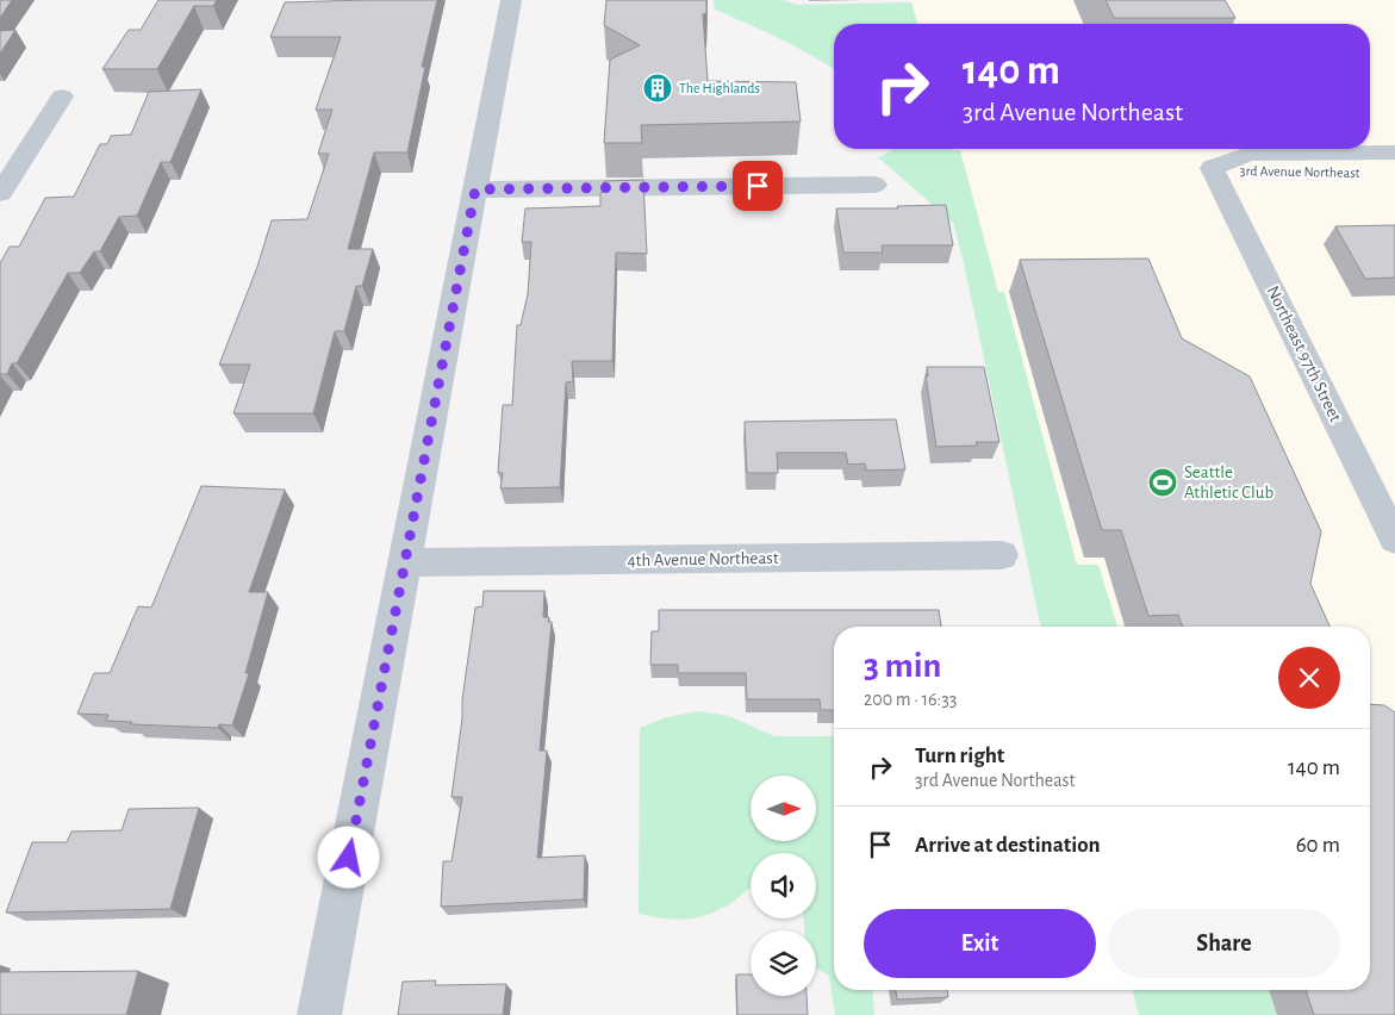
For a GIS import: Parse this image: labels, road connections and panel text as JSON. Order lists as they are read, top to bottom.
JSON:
{
  "streets": {
    "street": ["3rd Avenue Northeast", "Northeast 97th Street", "4th Avenue Northeast"]
  },
  "crossings": [
    ["3rd Avenue Northeast", "Northeast 97th Street"]
  ],
  "places": {
    "building": ["The Highlands"],
    "sports": ["Seattle Athletic Club"]
  },
  "north": "right",
  "page": {
    "turn": ["140 m", "3rd Avenue Northeast"],
    "heading": ["3 min", "200 m · 16:33"],
    "list": [
      {
        "name": "Turn right",
        "note": "3rd Avenue Northeast",
        "value": "140 m"
      },
      {
        "name": "Arrive at destination",
        "value": "60 m"
      }
    ],
    "buttons": ["Exit", "Share"]
  }
}
